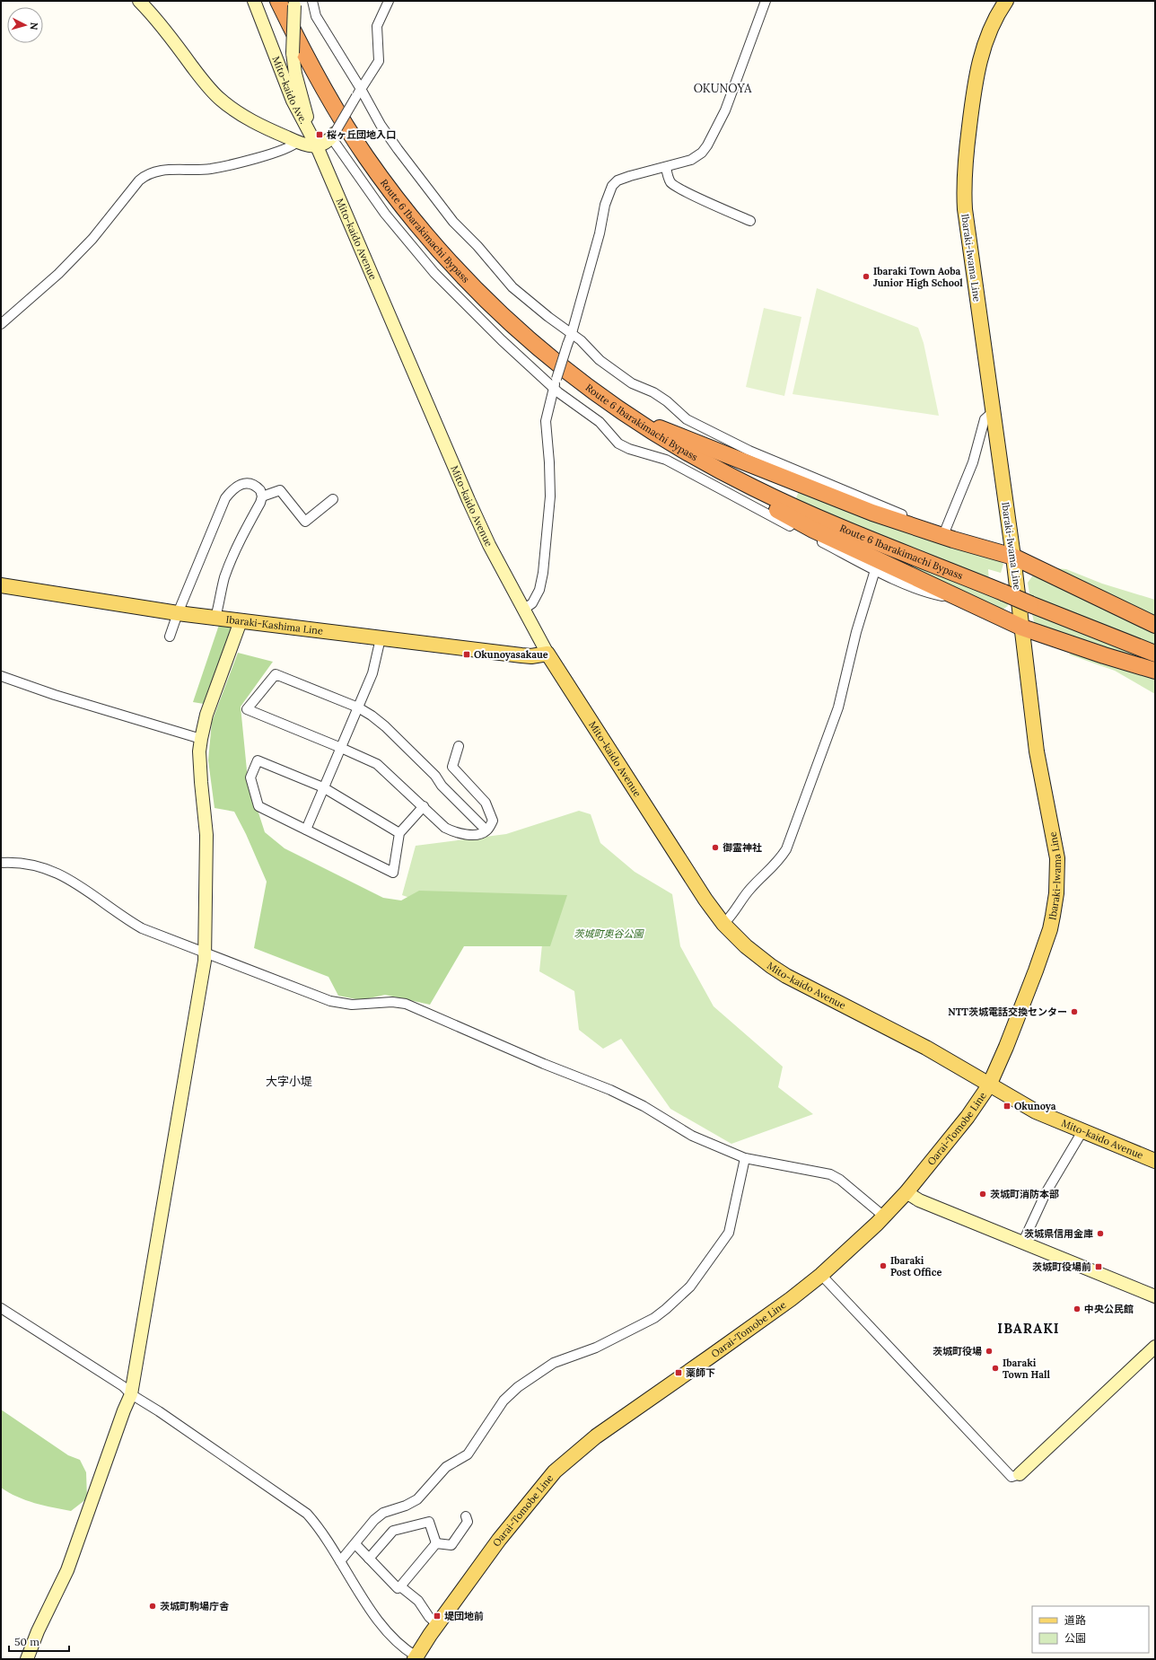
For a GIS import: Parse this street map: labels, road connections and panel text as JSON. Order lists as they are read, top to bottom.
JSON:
{
  "streets": {
    "highway": ["Route 6 Ibarakimachi Bypass"],
    "main road": [
      "Mito-kaido Avenue",
      "Ibaraki-Iwama Line",
      "Ibaraki-Kashima Line",
      "Oarai-Tomobe Line"
    ],
    "street": ["Mito-kaido Ave."]
  },
  "crossings": [
    ["Mito-kaido Ave.", "Mito-kaido Avenue"],
    ["Mito-kaido Avenue", "Ibaraki-Iwama Line"],
    ["Mito-kaido Avenue", "Ibaraki-Kashima Line"],
    ["Mito-kaido Avenue", "Oarai-Tomobe Line"],
    ["Ibaraki-Iwama Line", "Oarai-Tomobe Line"]
  ],
  "districts": ["OKUNOYA", "大字小堤", "IBARAKI"],
  "parks": ["茨城町奥谷公園"],
  "places": {
    "transit": [
      "桜ヶ丘団地入口",
      "Okunoyasakaue",
      "Okunoya",
      "茨城町役場前",
      "薬師下",
      "堤団地前"
    ],
    "other": [
      "Ibaraki Town Aoba Junior High School",
      "御霊神社",
      "NTT茨城電話交換センター",
      "茨城町消防本部",
      "茨城県信用金庫",
      "Ibaraki Post Office",
      "中央公民館",
      "茨城町役場",
      "Ibaraki Town Hall",
      "茨城町駒場庁舎"
    ]
  },
  "legend": ["道路", "公園"],
  "scale_bar": "50 m",
  "north": "right"
}
